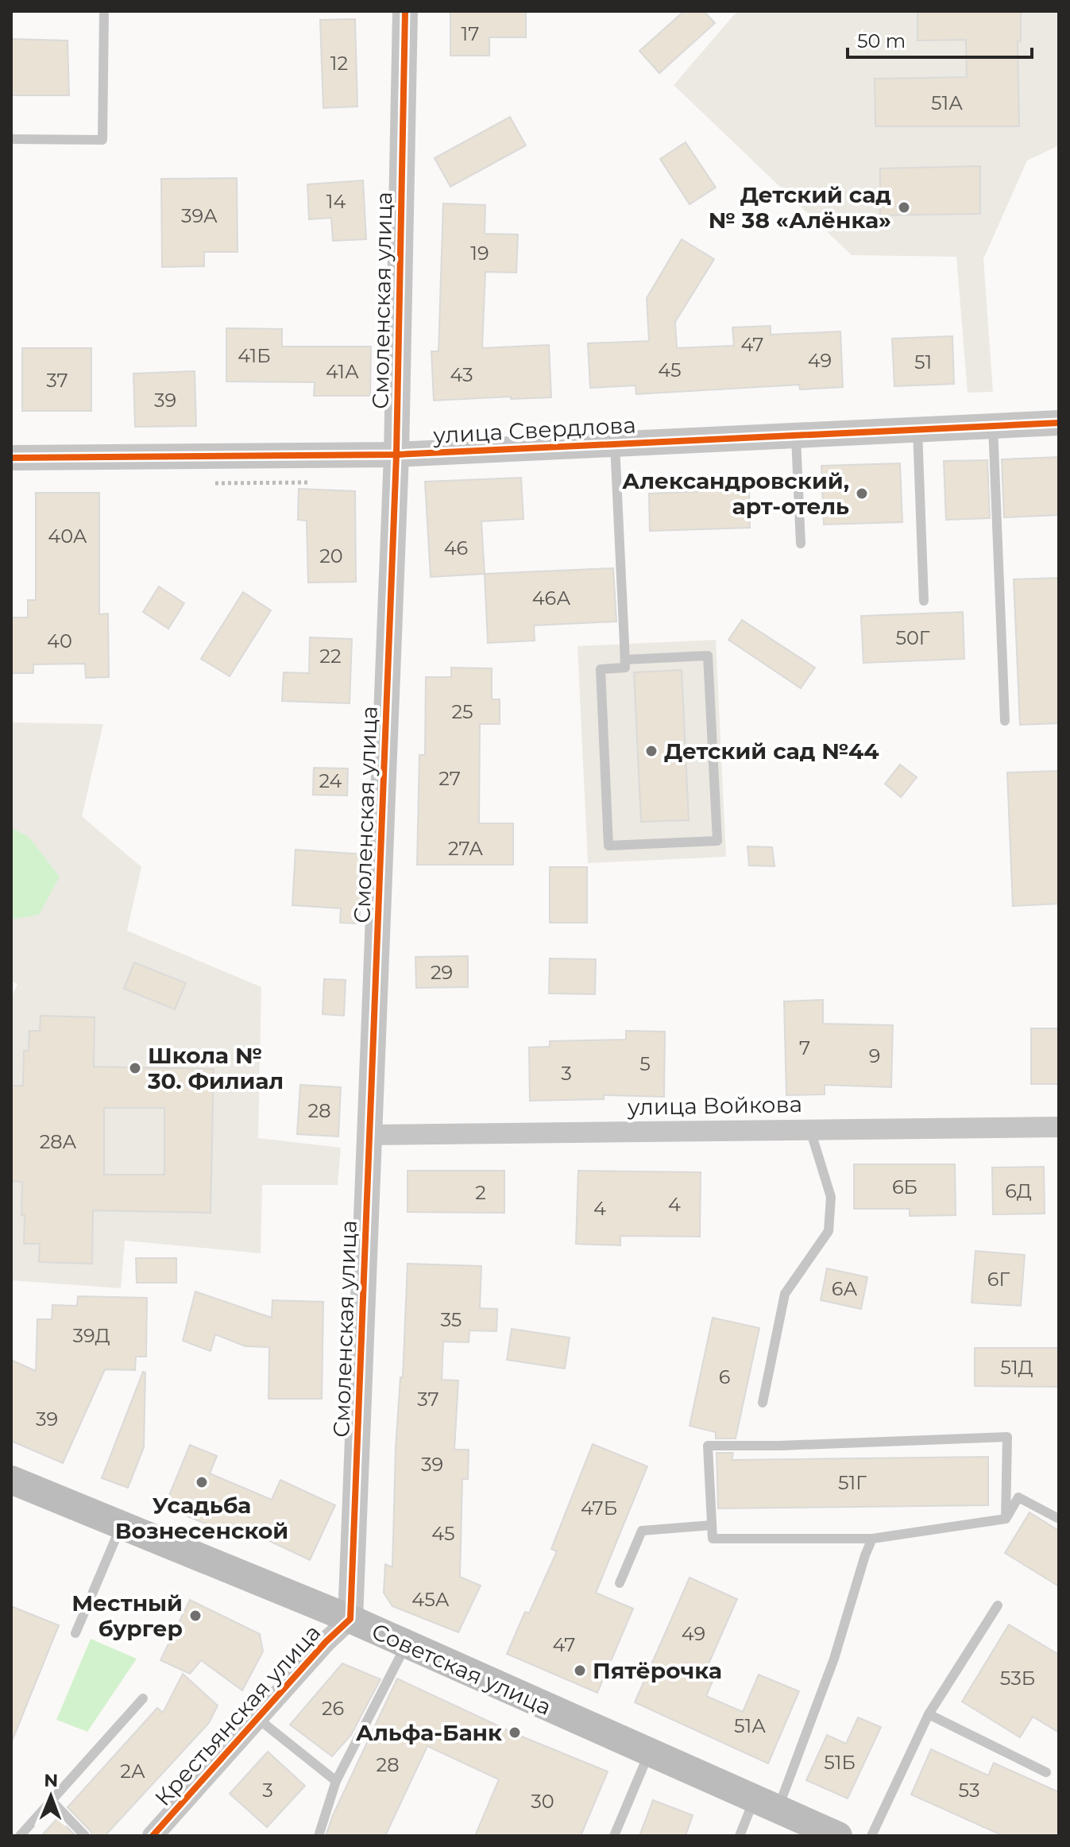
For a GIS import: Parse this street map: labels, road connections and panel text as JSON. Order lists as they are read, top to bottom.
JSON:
{
  "streets": {
    "main road": ["Советская улица"],
    "street": [
      "Смоленская улица",
      "улица Свердлова",
      "улица Войкова",
      "Крестьянская улица"
    ]
  },
  "crossings": [
    ["Смоленская улица", "улица Свердлова"],
    ["Смоленская улица", "улица Войкова"],
    ["Смоленская улица", "Советская улица"],
    ["Смоленская улица", "Крестьянская улица"],
    ["Советская улица", "Крестьянская улица"]
  ],
  "places": [
    "Детский сад № 38 «Алёнка»",
    "Александровский, арт-отель",
    "Детский сад №44",
    "Школа № 30. Филиал",
    "Усадьба Вознесенской",
    "Местный бургер",
    "Пятёрочка",
    "Альфа-Банк"
  ],
  "house_numbers": [
    "17",
    "12",
    "51А",
    "14",
    "39А",
    "19",
    "47",
    "41Б",
    "49",
    "51",
    "45",
    "41А",
    "43",
    "37",
    "39",
    "40А",
    "46",
    "20",
    "46А",
    "50Г",
    "40",
    "22",
    "25",
    "27",
    "24",
    "27А",
    "29",
    "7",
    "9",
    "5",
    "3",
    "28",
    "28А",
    "6Б",
    "6Д",
    "2",
    "4",
    "4",
    "6Г",
    "6А",
    "35",
    "39Д",
    "51Д",
    "6",
    "37",
    "39",
    "39",
    "51Г",
    "47Б",
    "45",
    "45А",
    "49",
    "47",
    "53Б",
    "26",
    "51А",
    "51Б",
    "28",
    "2А",
    "3",
    "53",
    "30"
  ],
  "scale_bar": "50 m",
  "north": "top"
}
